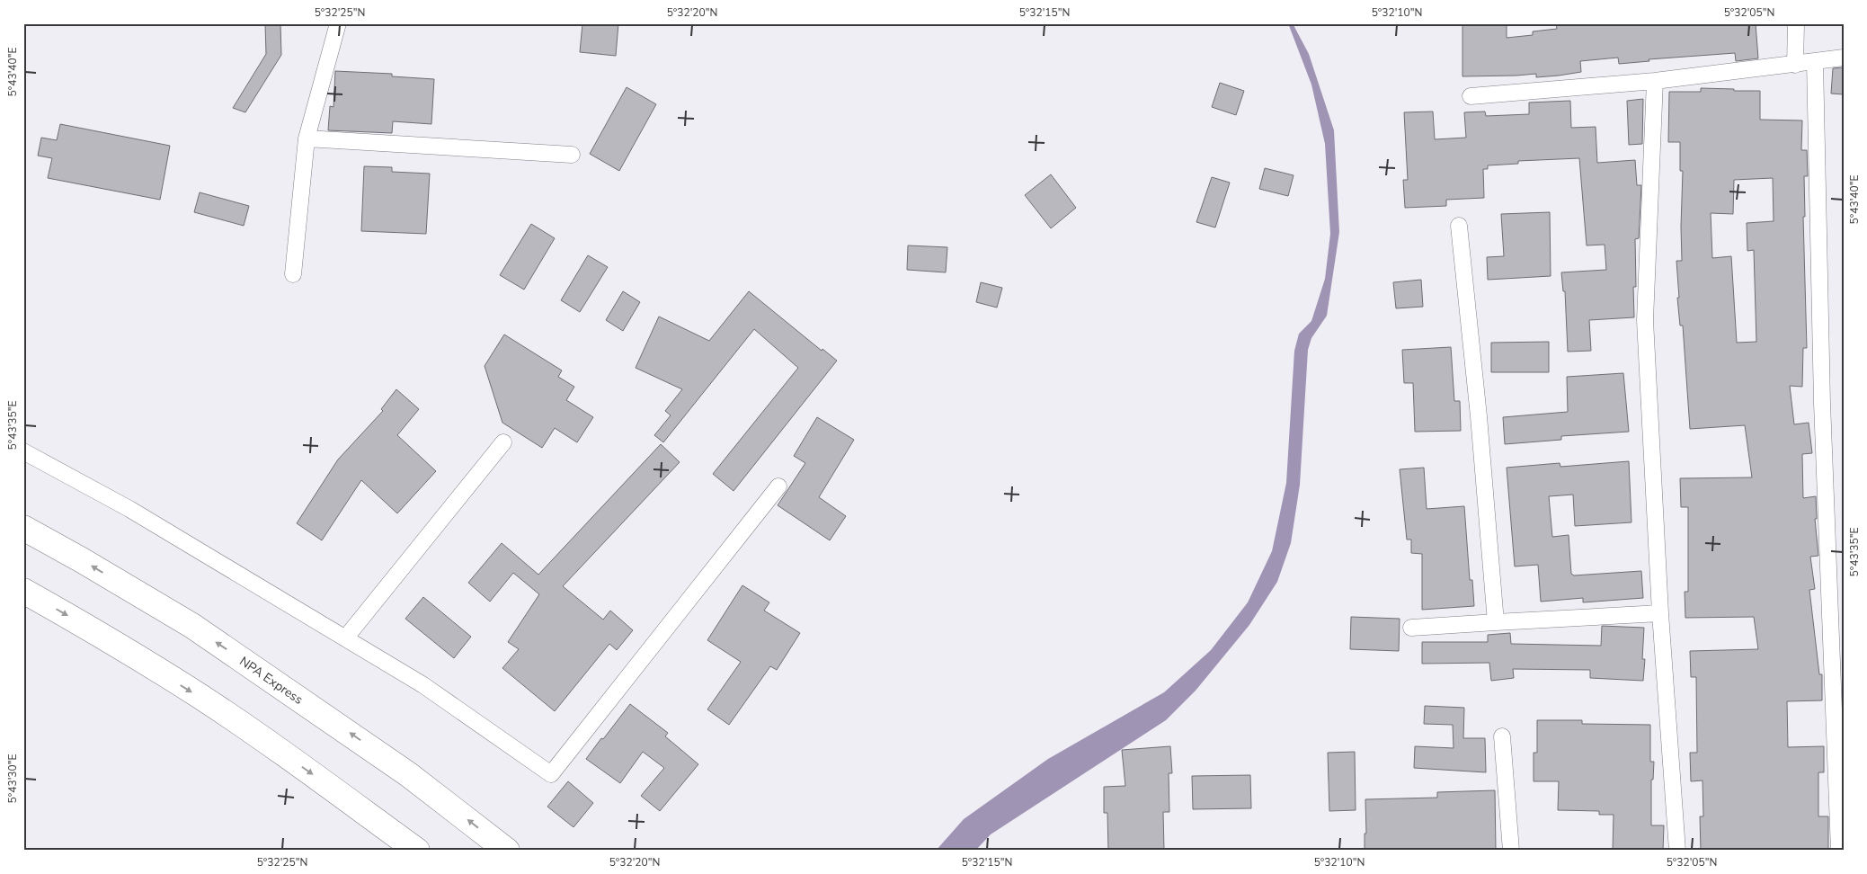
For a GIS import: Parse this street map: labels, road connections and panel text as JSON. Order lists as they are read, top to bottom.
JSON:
{
  "streets": {
    "main road": ["NPA Express"]
  },
  "coordinates": [
    "5°32'25\"N",
    "5°32'20\"N",
    "5°32'15\"N",
    "5°32'10\"N",
    "5°32'05\"N",
    "5°43'40\"E",
    "5°43'35\"E",
    "5°43'30\"E"
  ]
}
